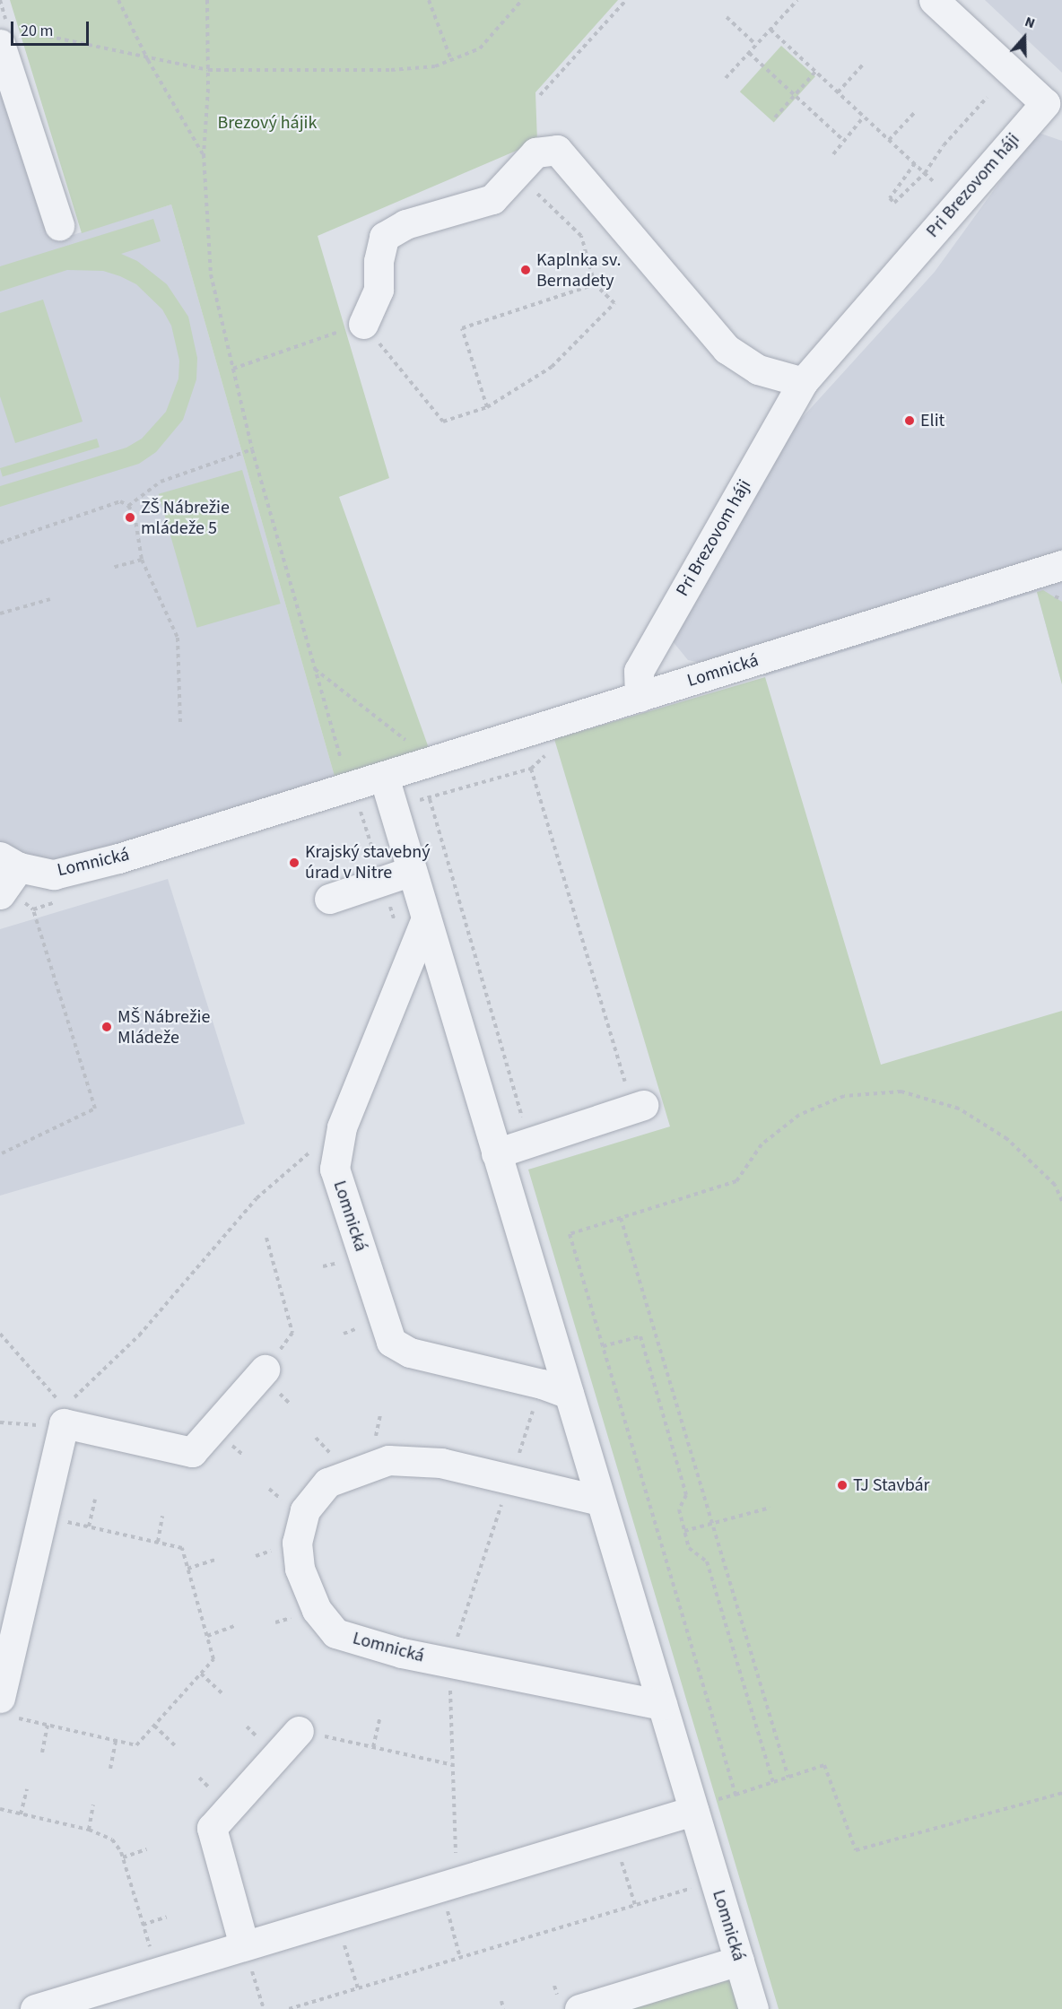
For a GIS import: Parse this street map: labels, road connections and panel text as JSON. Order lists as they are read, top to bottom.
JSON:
{
  "streets": {
    "street": ["Pri Brezovom háji", "Lomnická"]
  },
  "crossings": [
    ["Pri Brezovom háji", "Lomnická"]
  ],
  "parks": ["Brezový hájik"],
  "places": [
    "Kaplnka sv. Bernadety",
    "Elit",
    "ZŠ Nábrežie mládeže 5",
    "Krajský stavebný úrad v Nitre",
    "MŠ Nábrežie Mládeže",
    "TJ Stavbár"
  ],
  "scale_bar": "20 m",
  "north": "top"
}
